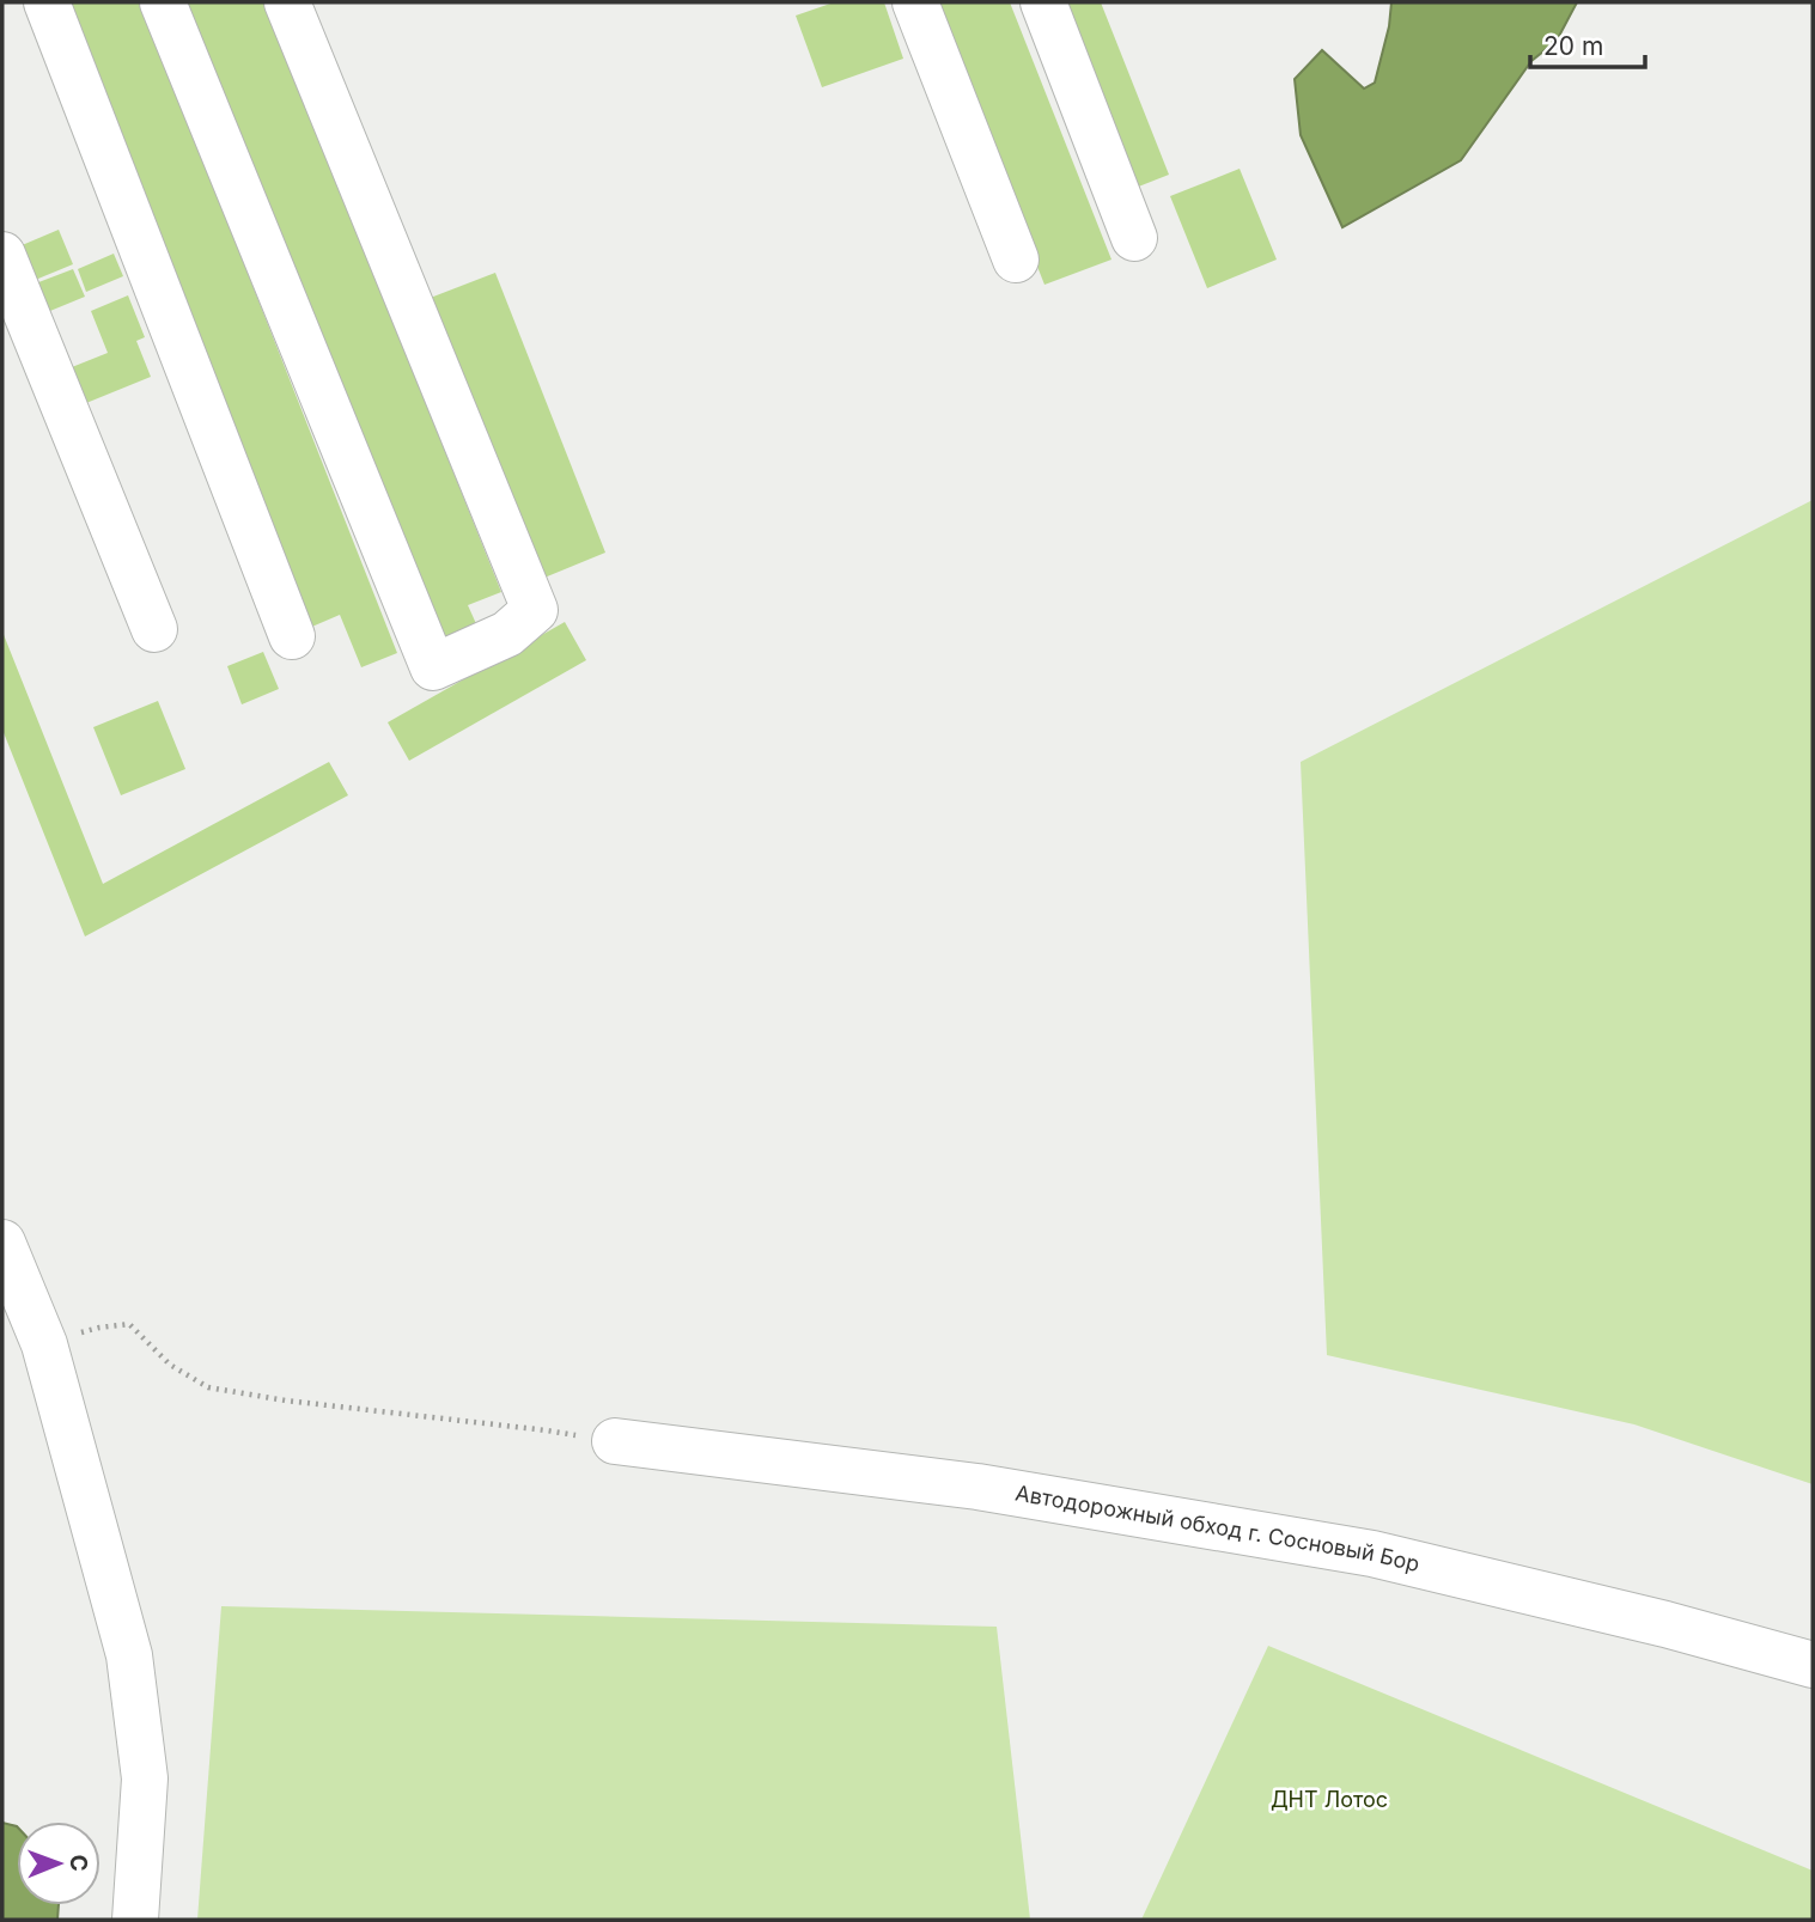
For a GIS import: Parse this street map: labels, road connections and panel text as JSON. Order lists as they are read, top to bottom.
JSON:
{
  "streets": {
    "street": ["Автодорожный обход г. Сосновый Бор"]
  },
  "parks": ["ДНТ Лотос"],
  "scale_bar": "20 m",
  "north": "right"
}
